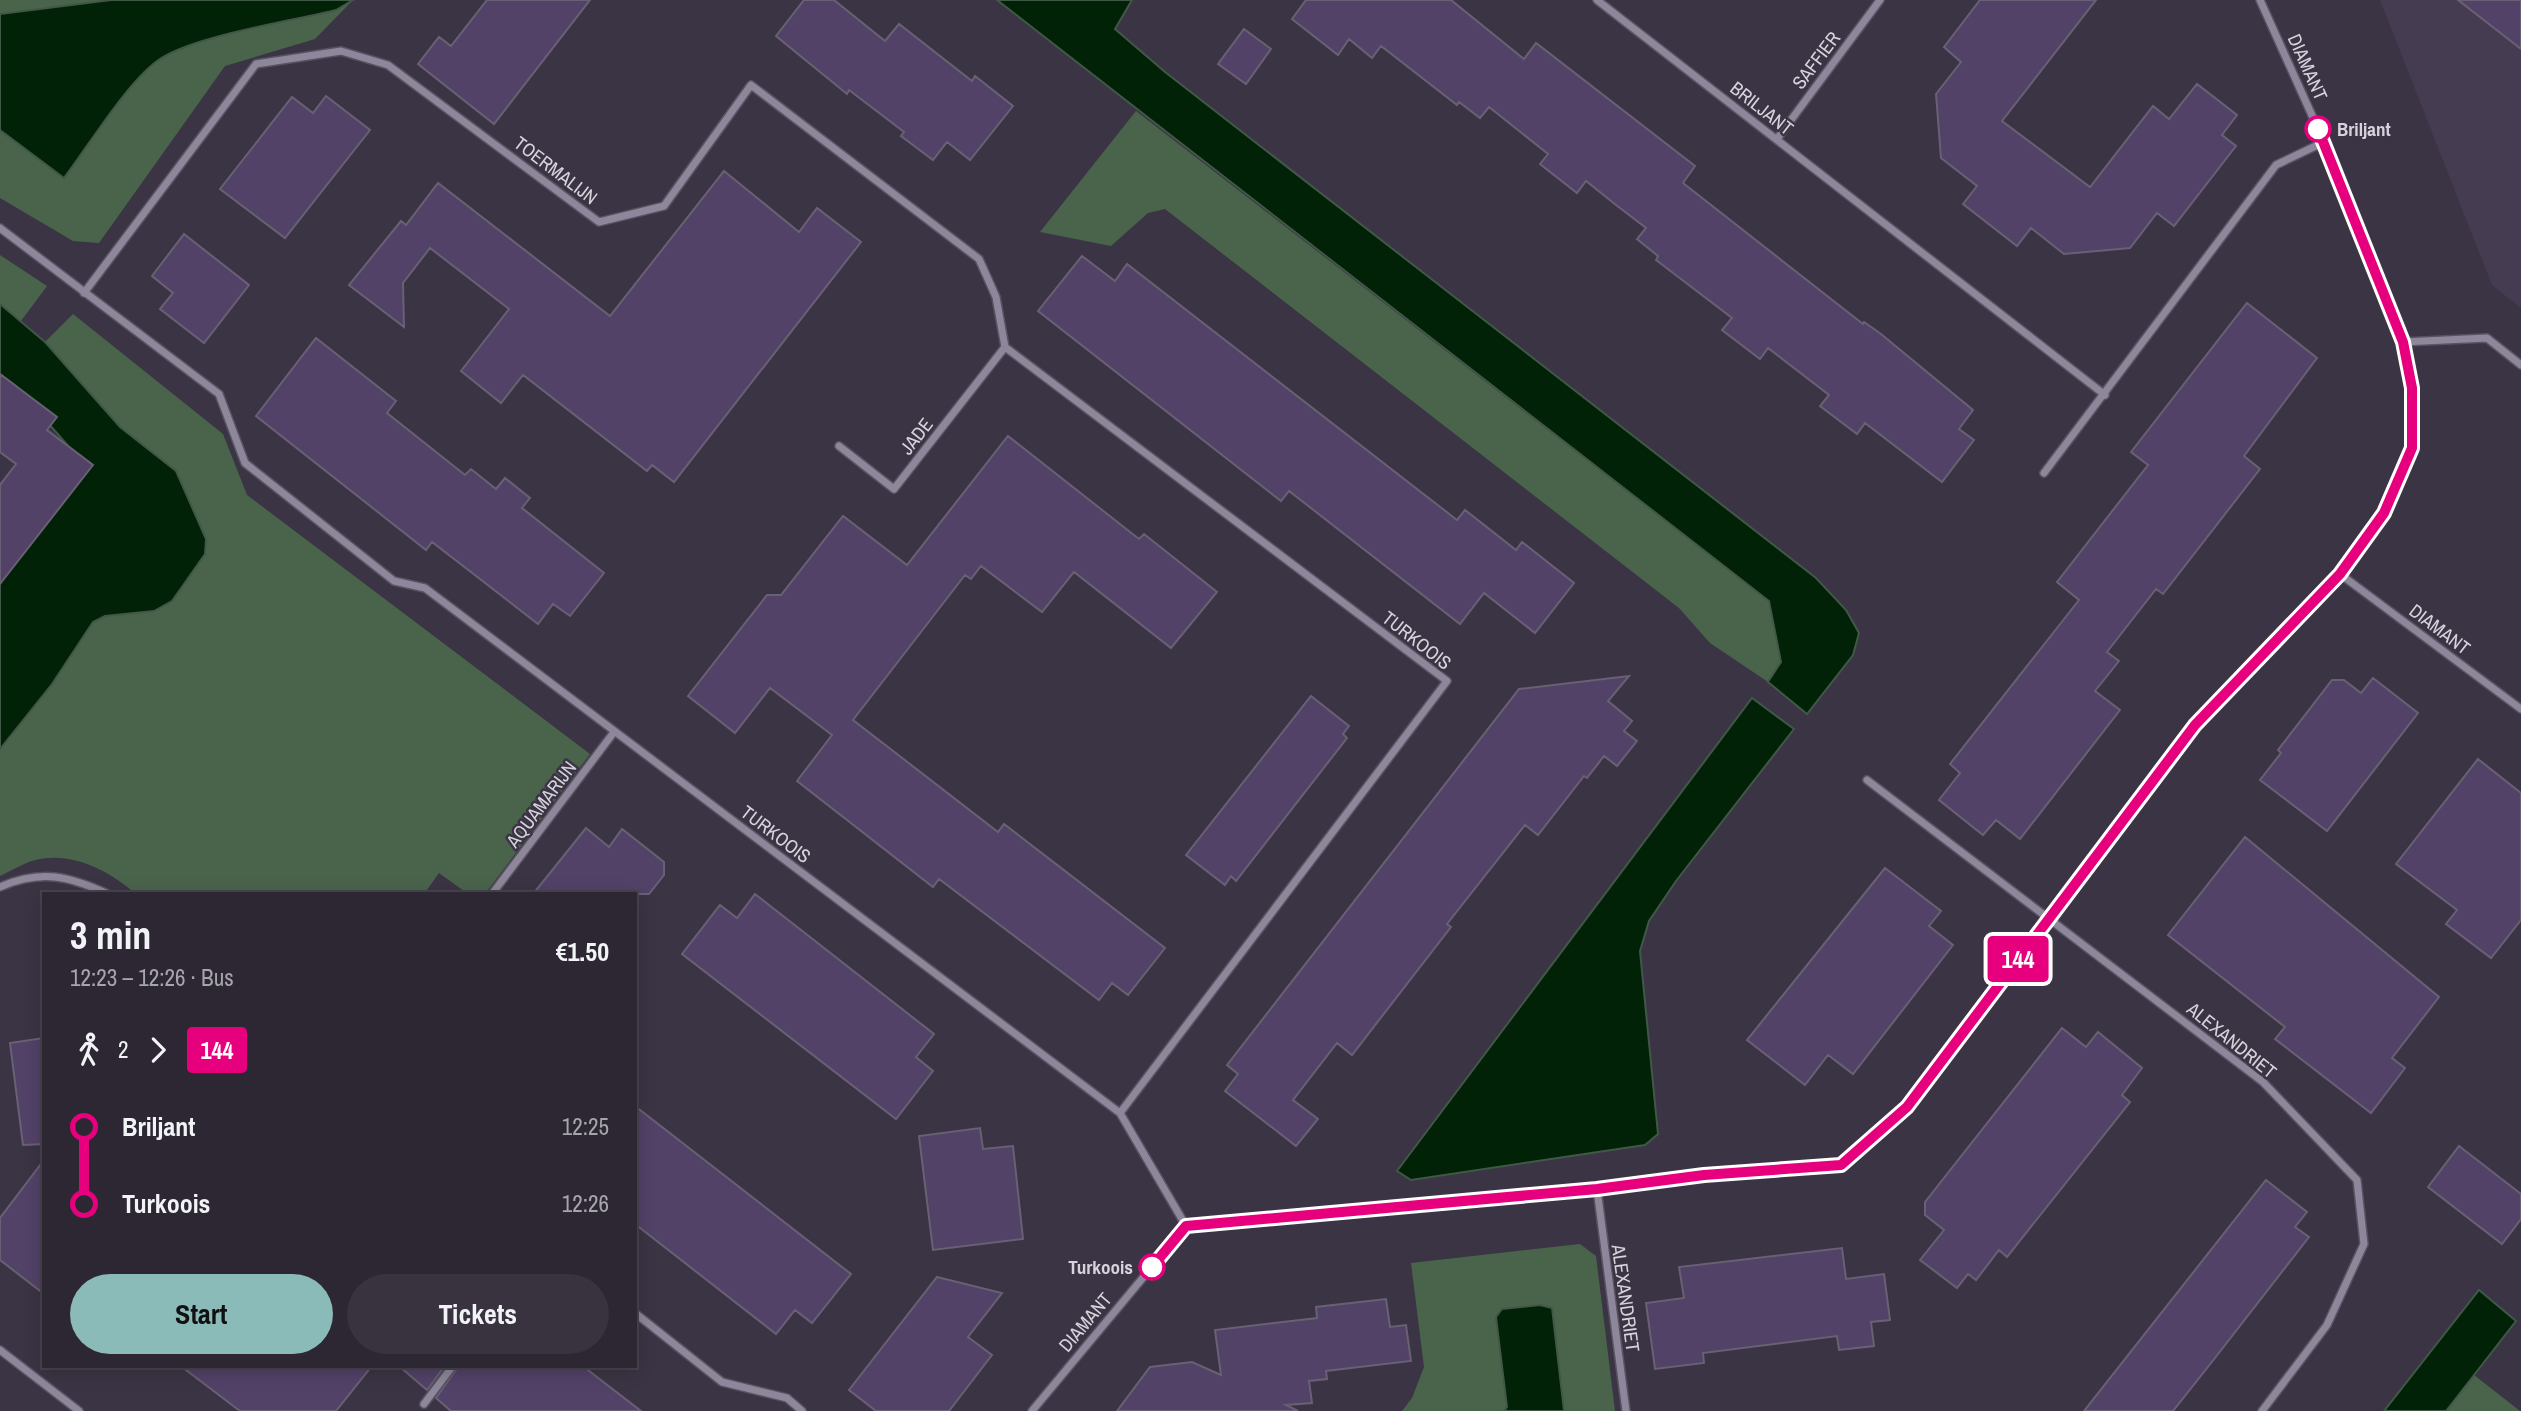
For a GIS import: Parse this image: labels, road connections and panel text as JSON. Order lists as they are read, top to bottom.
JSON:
{
  "streets": {
    "street": [
      "SAFFIER",
      "DIAMANT",
      "BRILJANT",
      "TOERMALIJN",
      "JADE",
      "TURKOOIS",
      "AQUAMARIJN",
      "ALEXANDRIET"
    ]
  },
  "crossings": [
    ["SAFFIER", "BRILJANT"],
    ["DIAMANT", "TURKOOIS"],
    ["DIAMANT", "ALEXANDRIET"],
    ["TOERMALIJN", "JADE"],
    ["TOERMALIJN", "TURKOOIS"],
    ["JADE", "TURKOOIS"],
    ["TURKOOIS", "AQUAMARIJN"]
  ],
  "places": ["Briljant", "Turkoois"],
  "lines": ["bus line 144"],
  "page": {
    "on_map": "144",
    "heading": ["3 min", "12:23 – 12:26 · Bus", "€1.50"],
    "legs": ["2", "144"],
    "list": [
      {
        "name": "Briljant",
        "value": "12:25"
      },
      {
        "name": "Turkoois",
        "value": "12:26"
      }
    ],
    "buttons": ["Start", "Tickets"]
  }
}
